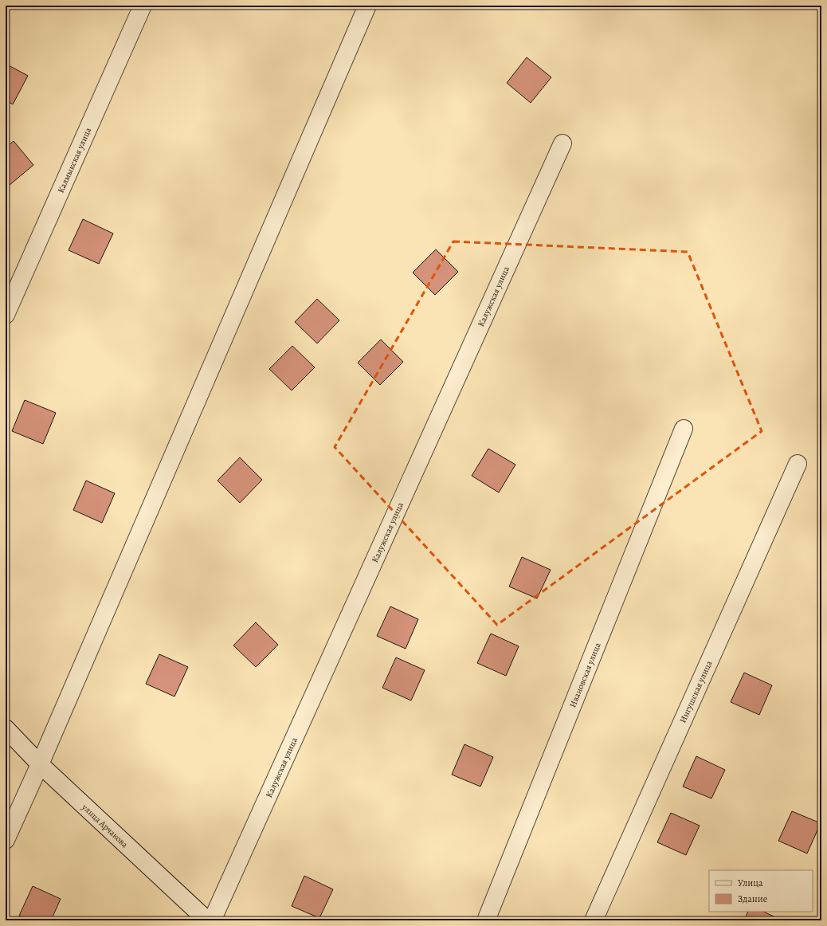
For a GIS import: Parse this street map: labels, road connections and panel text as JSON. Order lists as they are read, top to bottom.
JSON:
{
  "streets": {
    "street": [
      "Калмыкская улица",
      "Калужская улица",
      "Ивановская улица",
      "Ингушская улица",
      "улица Арчакова"
    ]
  },
  "legend": ["Улица", "Здание"]
}
